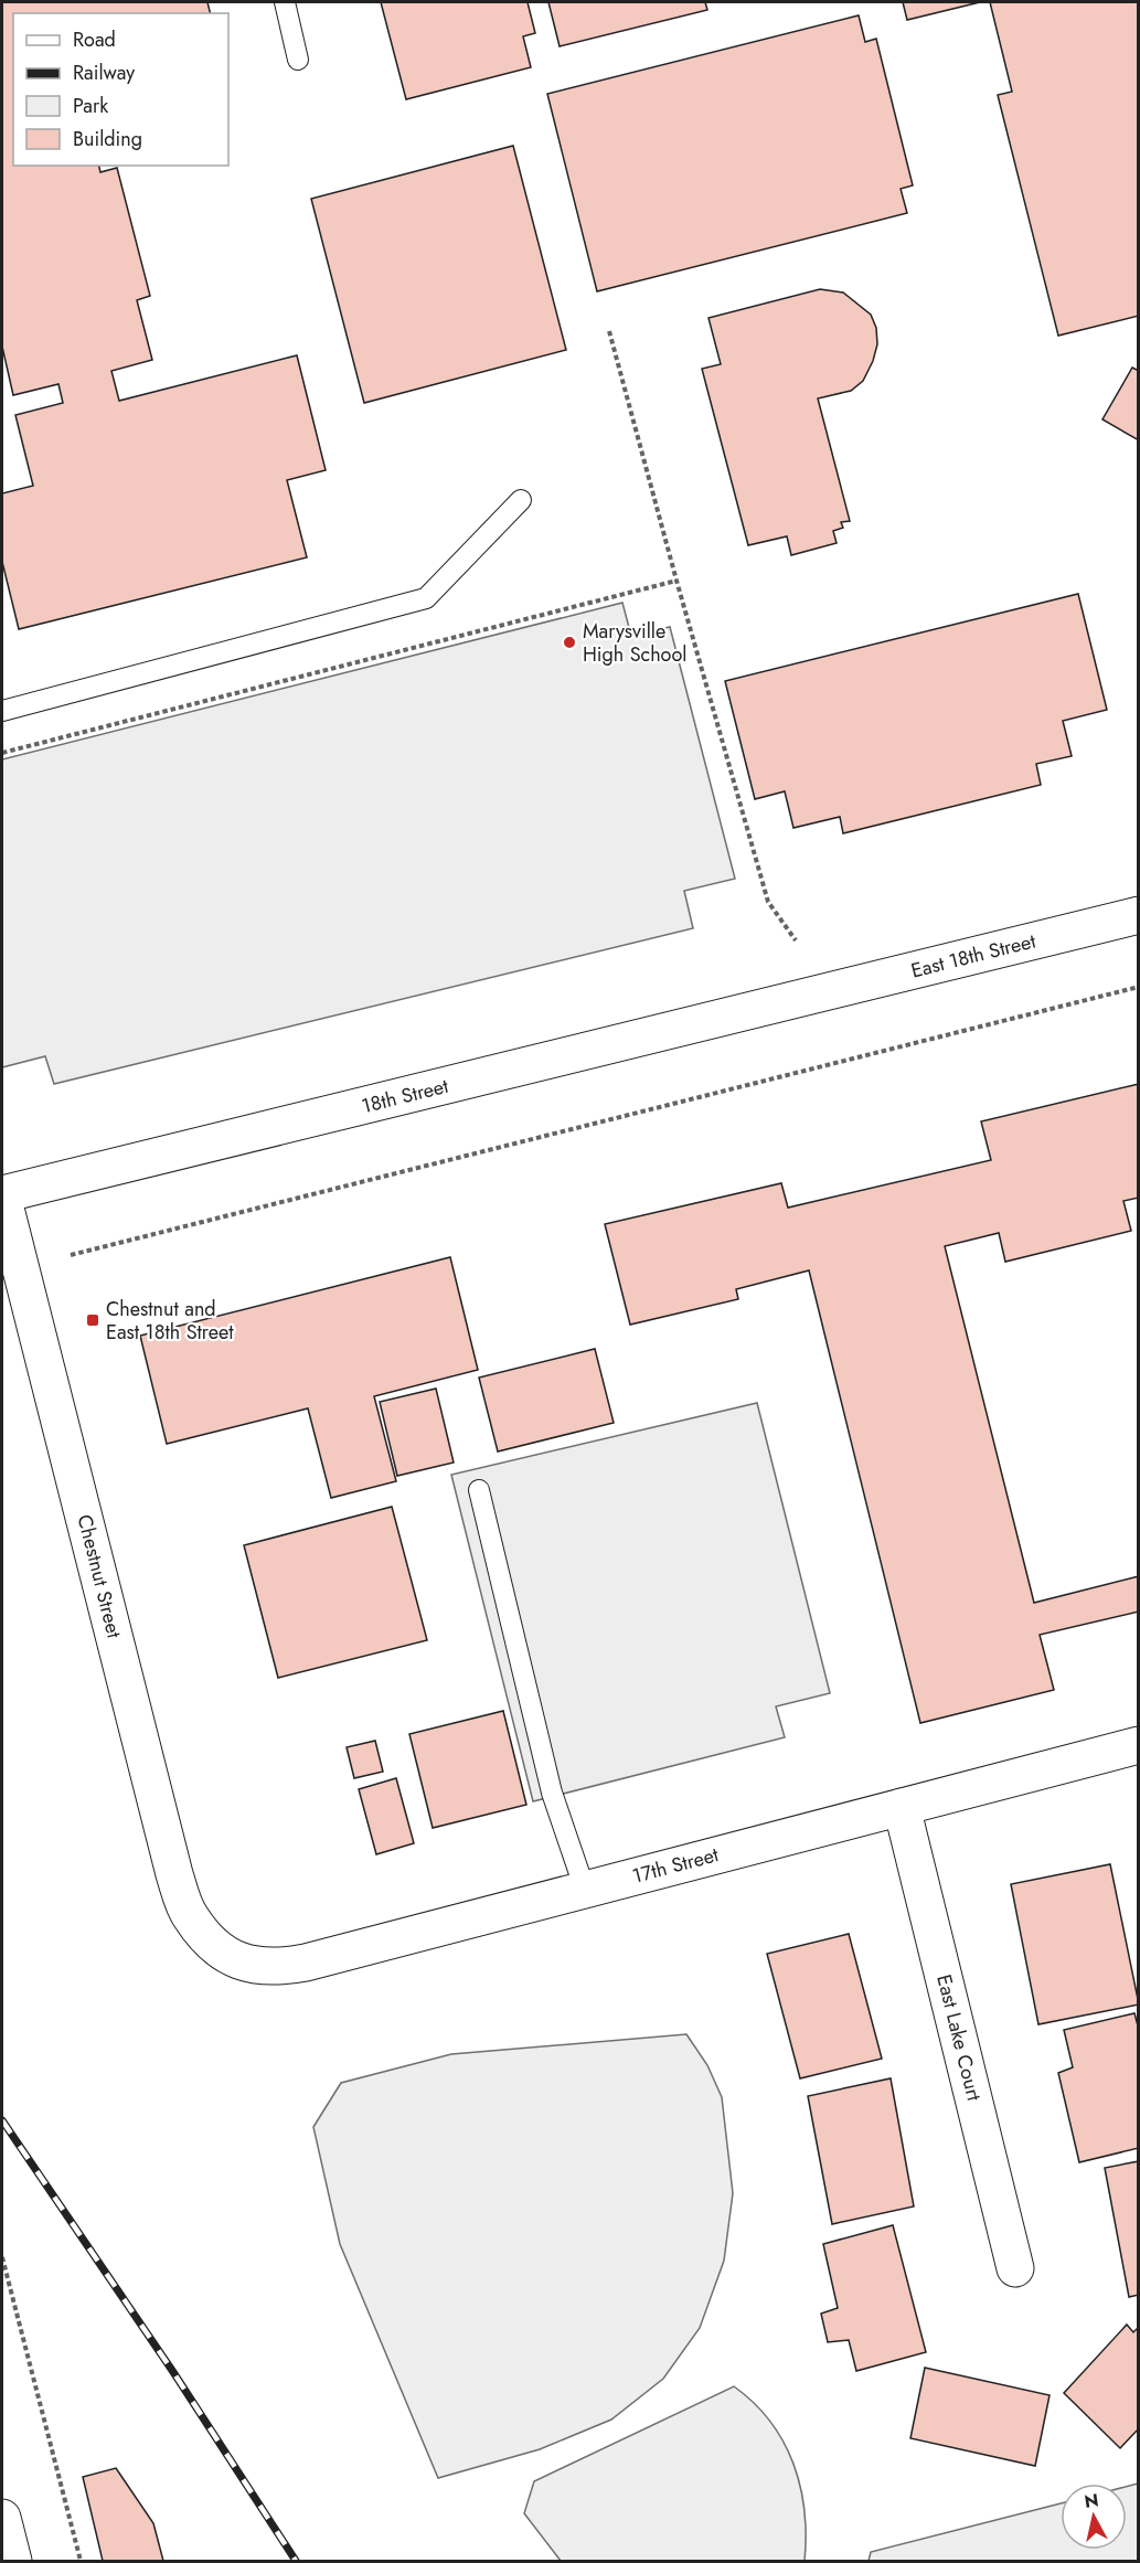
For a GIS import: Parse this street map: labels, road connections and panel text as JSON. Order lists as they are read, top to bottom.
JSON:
{
  "streets": {
    "main road": [
      "East 18th Street",
      "18th Street",
      "Chestnut Street",
      "17th Street",
      "East Lake Court"
    ]
  },
  "crossings": [
    ["East 18th Street", "18th Street"],
    ["18th Street", "Chestnut Street"],
    ["Chestnut Street", "17th Street"],
    ["17th Street", "East Lake Court"]
  ],
  "places": {
    "other": ["Marysville High School"],
    "transit": ["Chestnut and East 18th Street"]
  },
  "legend": [
    "Road",
    "Railway",
    "Park",
    "Building"
  ],
  "north": "top"
}
